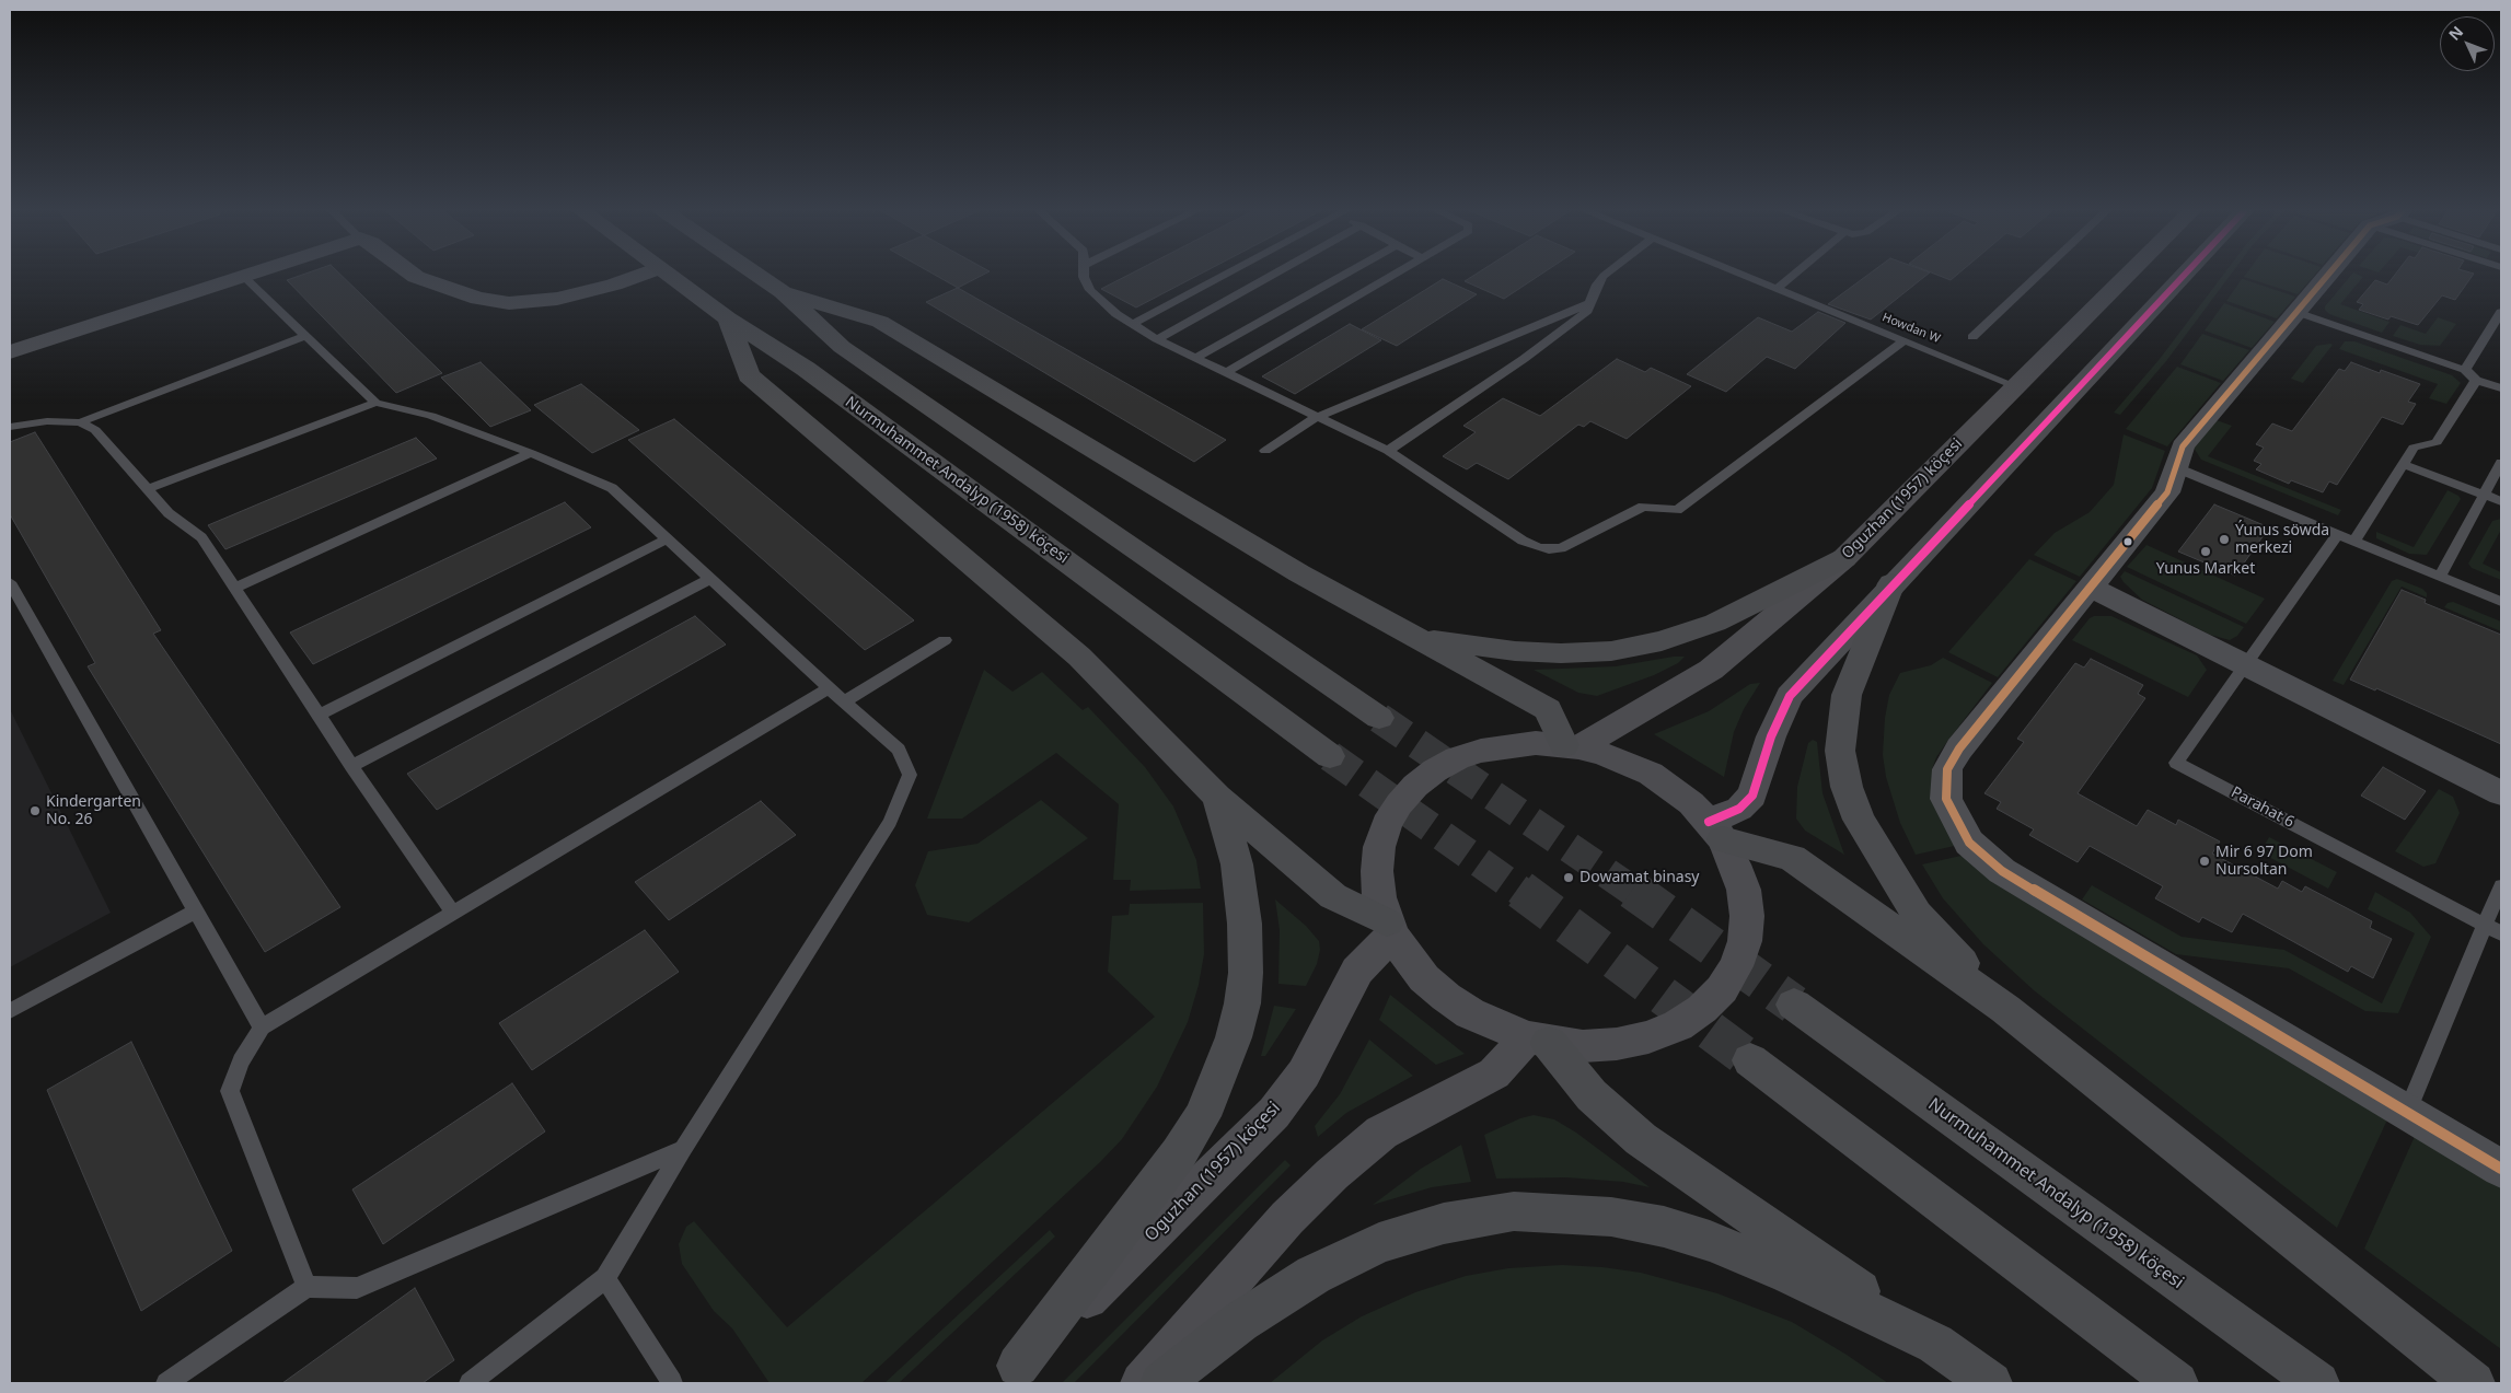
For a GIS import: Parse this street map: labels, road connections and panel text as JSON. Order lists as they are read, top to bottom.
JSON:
{
  "streets": {
    "main road": ["Nurmuhammet Andalyp (1958) köçesi", "Oguzhan (1957) köçesi"],
    "lane": ["Howdan W", "Parahat 6"]
  },
  "crossings": [
    ["Howdan W", "Oguzhan (1957) köçesi"]
  ],
  "places": [
    "Ýunus söwda merkezi",
    "Yunus Market",
    "Kindergarten No. 26",
    "Mir 6 97 Dom Nursoltan",
    "Dowamat binasy"
  ],
  "north": "top left"
}
